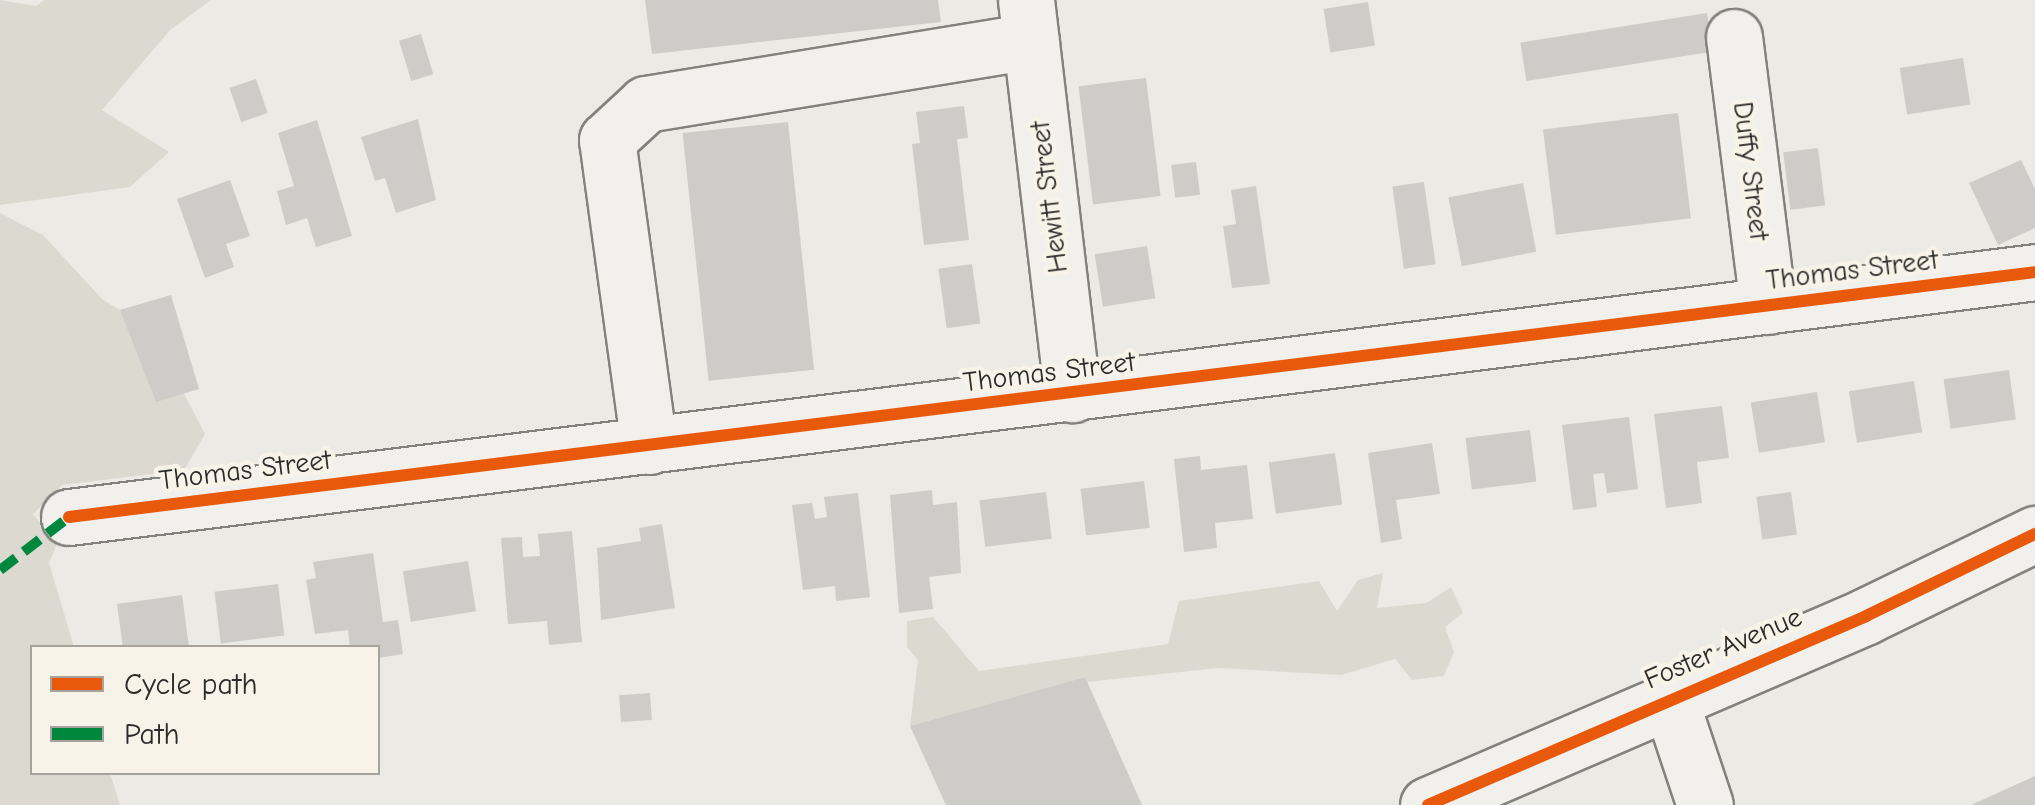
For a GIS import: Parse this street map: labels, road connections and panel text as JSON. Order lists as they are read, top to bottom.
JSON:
{
  "streets": {
    "street": [
      "Duffy Street",
      "Hewitt Street",
      "Thomas Street",
      "Foster Avenue"
    ]
  },
  "crossings": [
    ["Duffy Street", "Thomas Street"],
    ["Hewitt Street", "Thomas Street"]
  ],
  "legend": ["Cycle path", "Path"]
}
